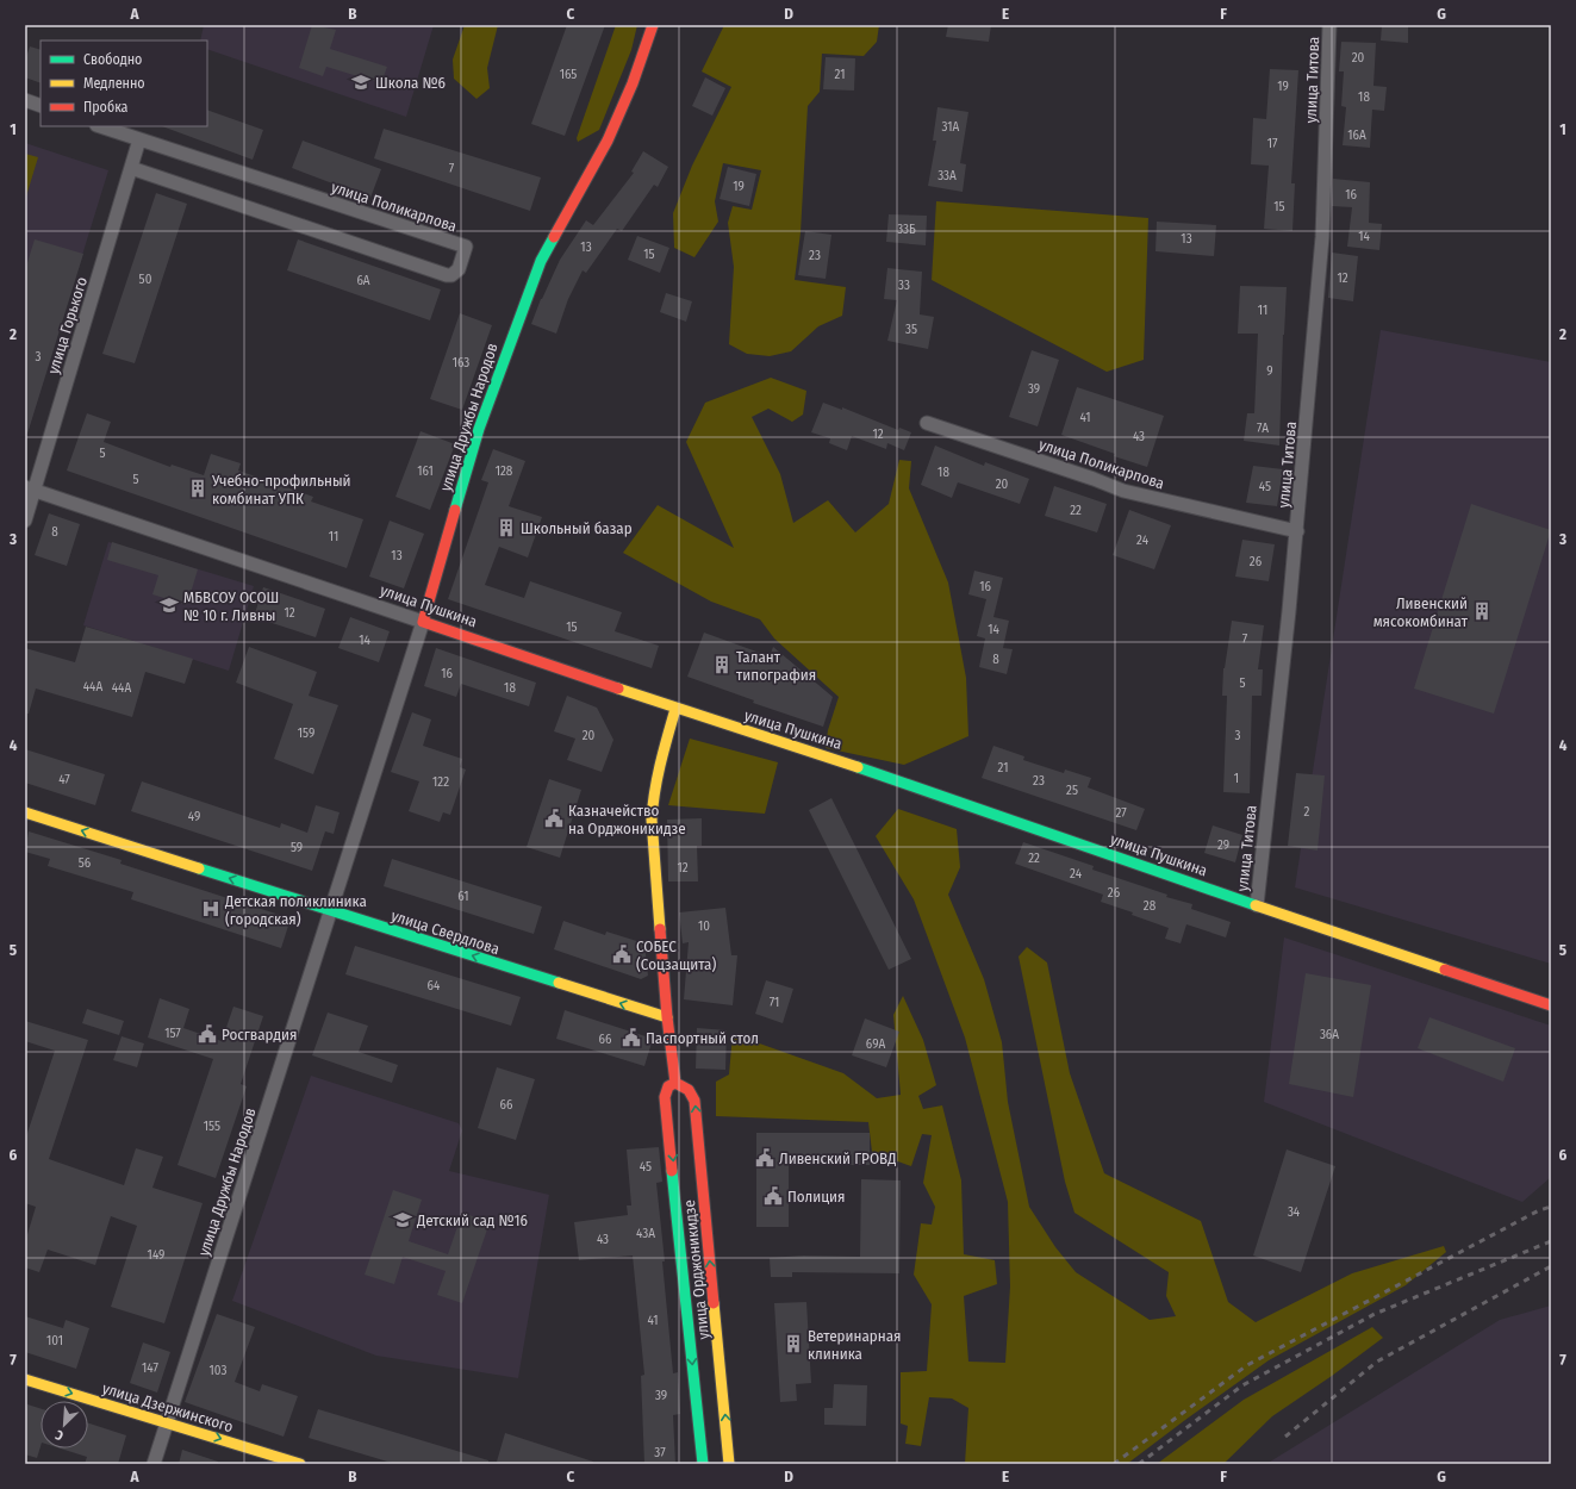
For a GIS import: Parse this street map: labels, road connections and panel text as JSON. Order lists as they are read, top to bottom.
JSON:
{
  "streets": {
    "street": [
      "улица Титова",
      "улица Поликарпова",
      "улица Горького",
      "улица Дружбы Народов",
      "улица Пушкина",
      "улица Свердлова",
      "улица Орджоникидзе",
      "улица Дзержинского"
    ]
  },
  "crossings": [
    ["улица Титова", "улица Поликарпова"],
    ["улица Титова", "улица Пушкина"],
    ["улица Поликарпова", "улица Горького"],
    ["улица Горького", "улица Пушкина"],
    ["улица Дружбы Народов", "улица Пушкина"],
    ["улица Дружбы Народов", "улица Свердлова"],
    ["улица Дружбы Народов", "улица Дзержинского"]
  ],
  "one_way": ["улица Свердлова", "улица Дзержинского"],
  "places": {
    "school or university": ["Школа №6", "МБВСОУ ОСОШ № 10 г. Ливны", "Детский сад №16"],
    "building": [
      "Учебно-профильный комбинат УПК",
      "Школьный базар",
      "Ливенский мясокомбинат",
      "Талант типография",
      "Ветеринарная клиника"
    ],
    "public building": [
      "Казначейство на Орджоникидзе",
      "СОБЕС (Соцзащита)",
      "Росгвардия",
      "Паспортный стол",
      "Ливенский ГРОВД",
      "Полиция"
    ],
    "hospital": ["Детская поликлиника (городская)"]
  },
  "house_numbers": [
    "20",
    "165",
    "21",
    "19",
    "18",
    "31А",
    "16А",
    "17",
    "7",
    "33А",
    "19",
    "16",
    "15",
    "33Б",
    "14",
    "13",
    "13",
    "15",
    "23",
    "12",
    "50",
    "6А",
    "33",
    "11",
    "35",
    "3",
    "163",
    "9",
    "39",
    "41",
    "7А",
    "12",
    "43",
    "5",
    "161",
    "128",
    "18",
    "5",
    "20",
    "45",
    "22",
    "8",
    "11",
    "24",
    "13",
    "26",
    "16",
    "12",
    "15",
    "14",
    "7",
    "14",
    "8",
    "16",
    "5",
    "44А",
    "44А",
    "18",
    "159",
    "20",
    "3",
    "21",
    "1",
    "47",
    "23",
    "122",
    "25",
    "2",
    "27",
    "49",
    "29",
    "59",
    "22",
    "56",
    "12",
    "24",
    "26",
    "61",
    "28",
    "10",
    "64",
    "71",
    "157",
    "36А",
    "66",
    "69А",
    "66",
    "155",
    "45",
    "34",
    "43А",
    "43",
    "149",
    "41",
    "101",
    "147",
    "103",
    "39",
    "37"
  ],
  "legend": ["Свободно", "Медленно", "Пробка"],
  "north": "bottom left",
  "grid": {
    "columns": [
      "A",
      "B",
      "C",
      "D",
      "E",
      "F",
      "G"
    ],
    "rows": [
      "1",
      "2",
      "3",
      "4",
      "5",
      "6",
      "7"
    ]
  }
}
